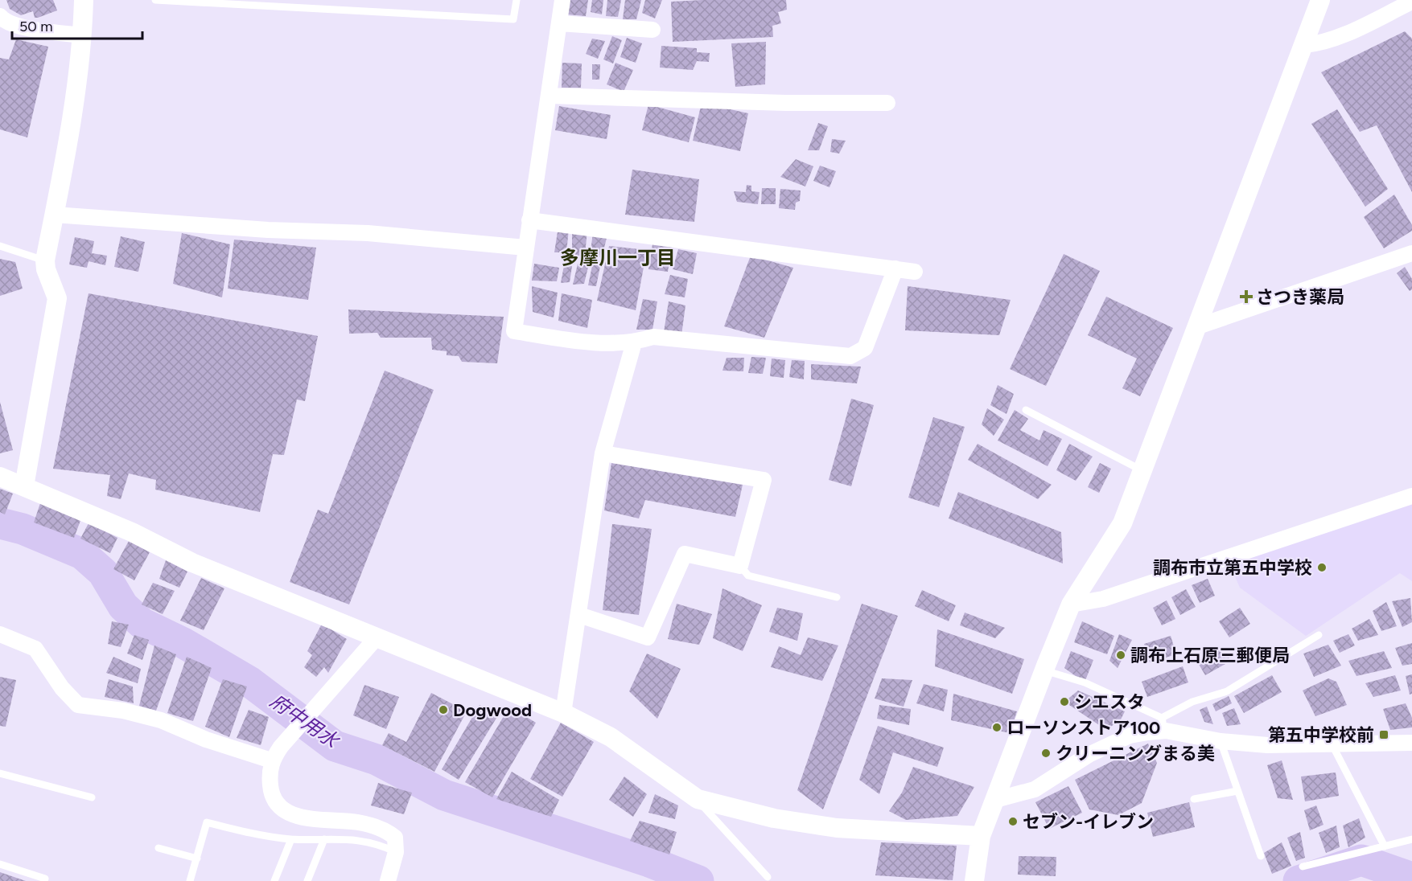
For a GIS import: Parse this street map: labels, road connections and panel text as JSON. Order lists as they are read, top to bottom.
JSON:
{
  "districts": ["多摩川一丁目"],
  "water": ["府中用水"],
  "places": {
    "health": ["さつき薬局"],
    "other": [
      "調布市立第五中学校",
      "調布上石原三郵便局",
      "シエスタ",
      "Dogwood",
      "ローソンストア100",
      "クリーニングまる美",
      "セブン-イレブン"
    ],
    "transit": ["第五中学校前"]
  },
  "scale_bar": "50 m"
}
